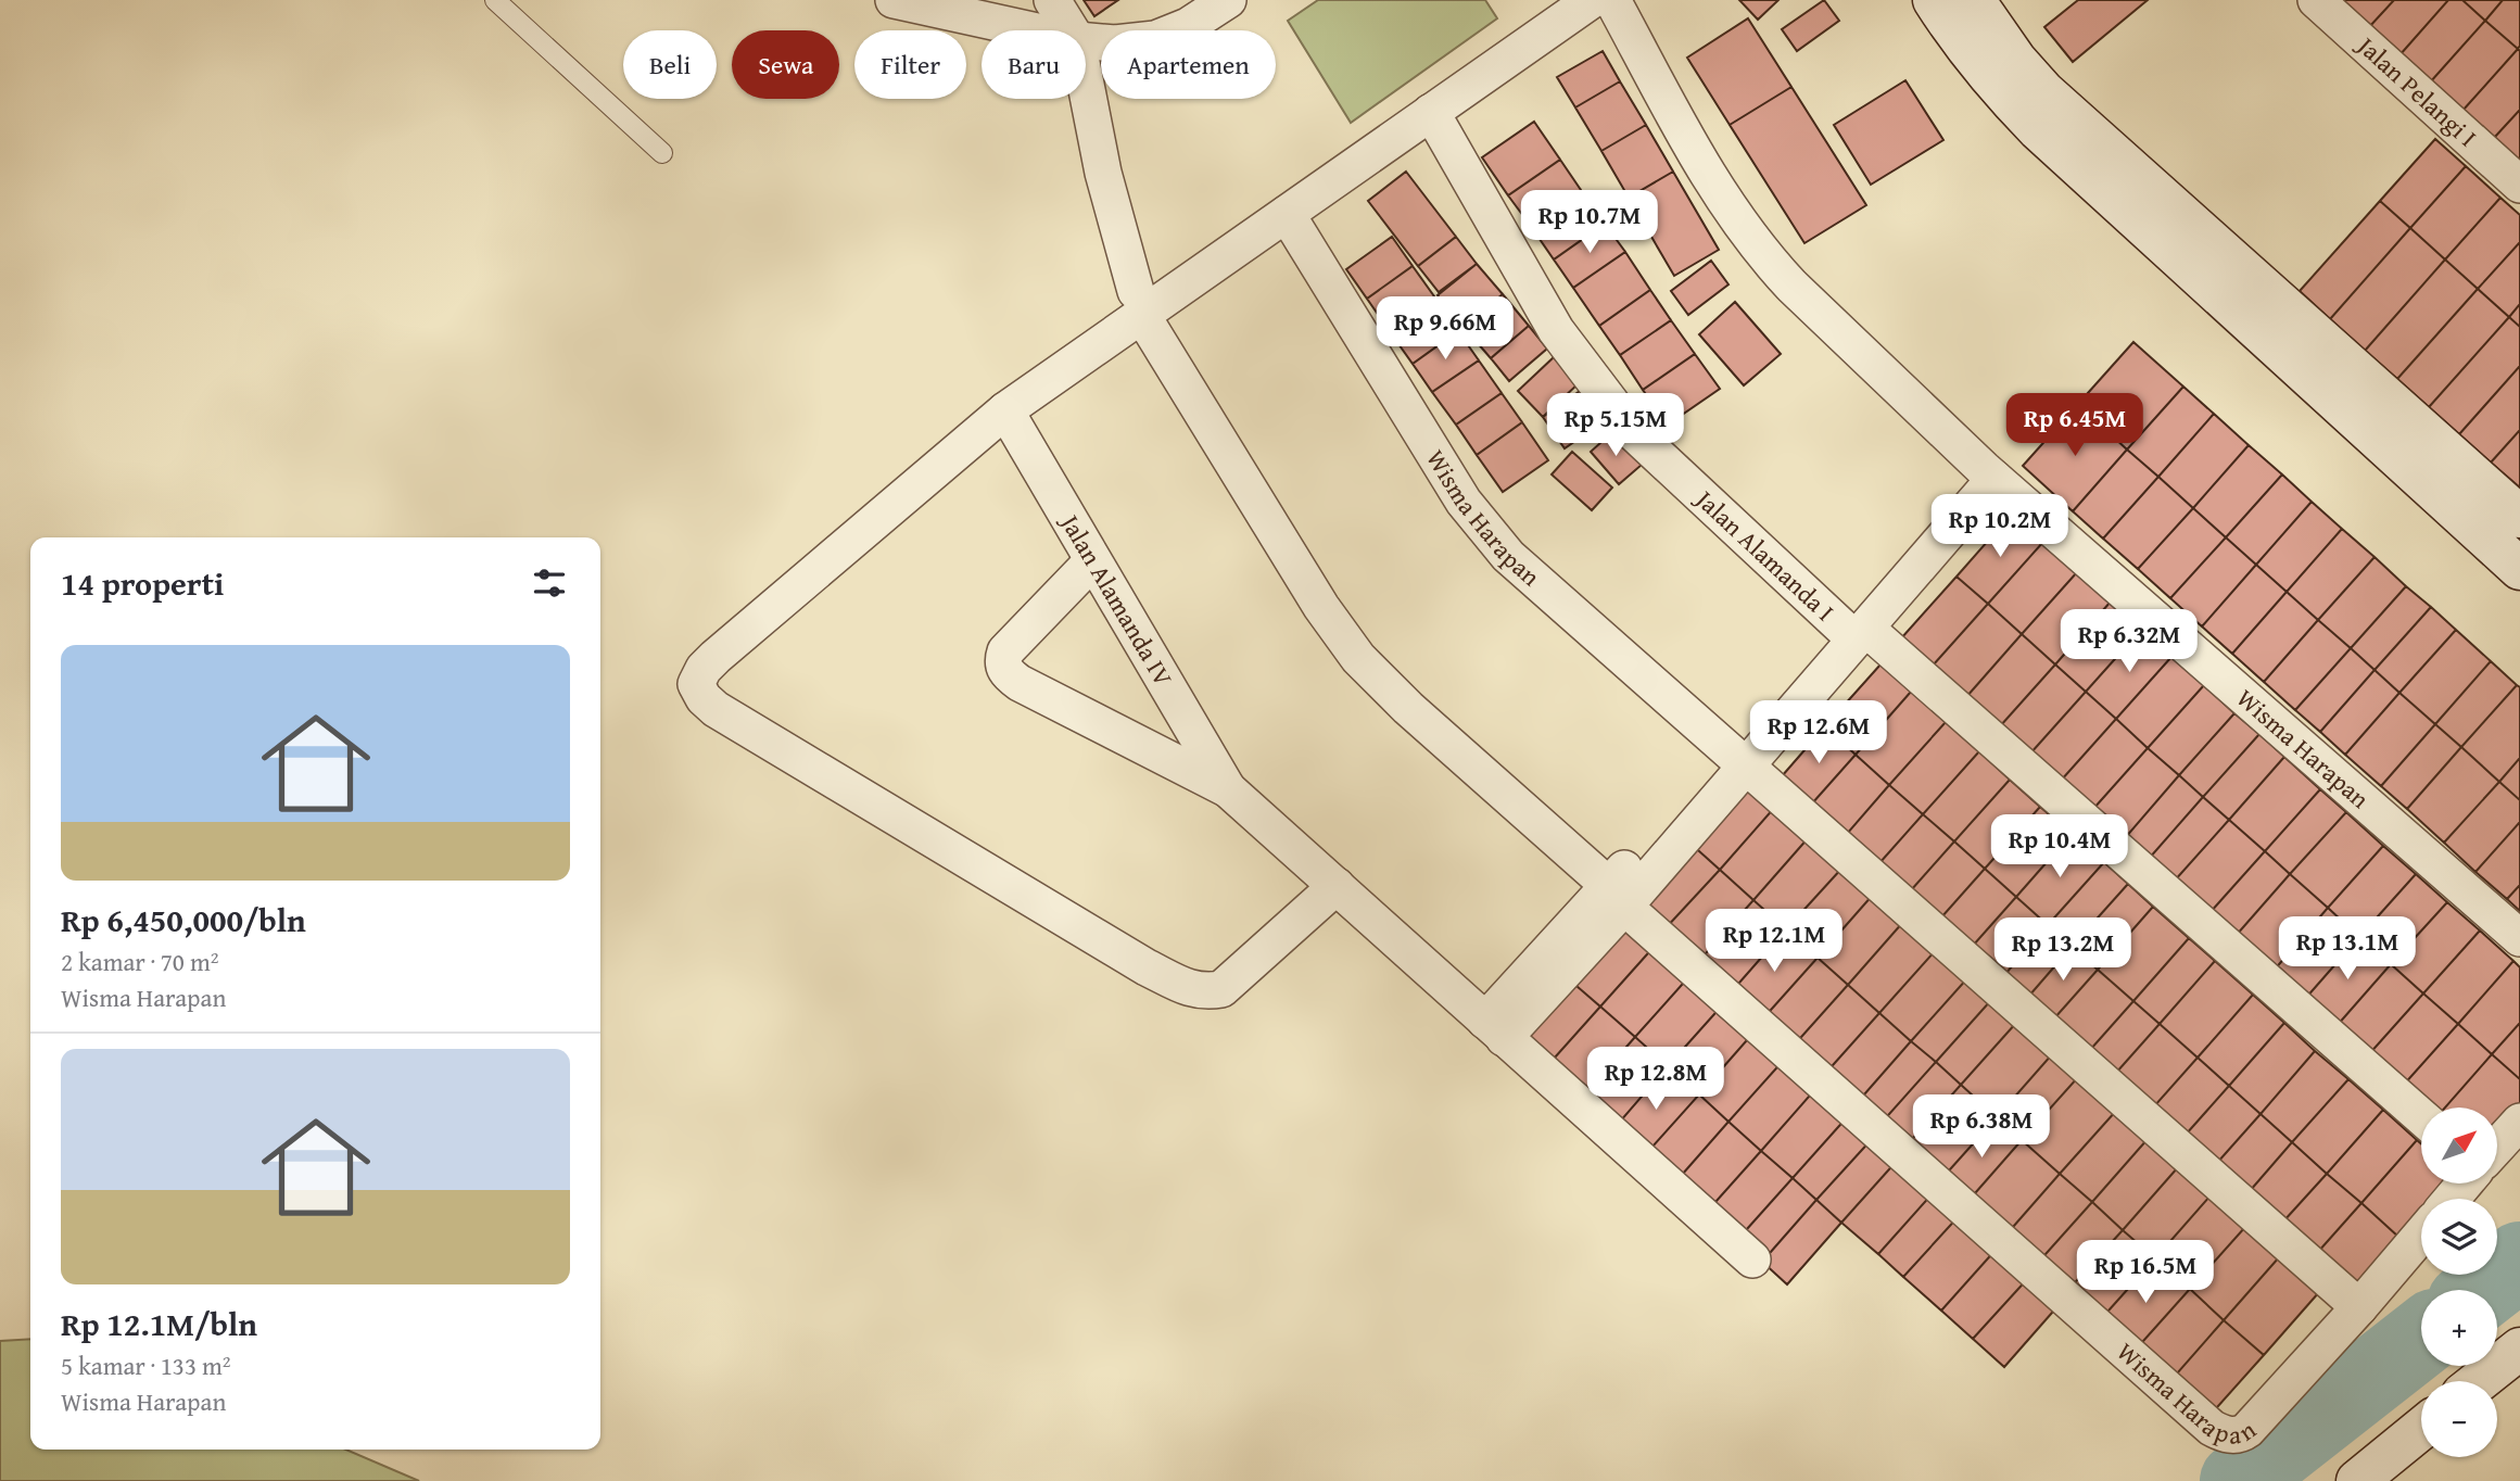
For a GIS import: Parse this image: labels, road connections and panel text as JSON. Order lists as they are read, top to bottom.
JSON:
{
  "streets": {
    "street": [
      "Jalan Pelangi I",
      "Wisma Harapan",
      "Jalan Alamanda I",
      "Jalan Alamanda IV"
    ]
  },
  "north": "top right",
  "page": {
    "chip": [
      "Beli",
      "Sewa",
      "Filter",
      "Baru",
      "Apartemen"
    ],
    "price": [
      "Rp 10.7M",
      "Rp 9.66M",
      "Rp 5.15M",
      "Rp 6.45M",
      "Rp 10.2M",
      "Rp 6.32M",
      "Rp 12.6M",
      "Rp 10.4M",
      "Rp 12.1M",
      "Rp 13.1M",
      "Rp 13.2M",
      "Rp 12.8M",
      "Rp 6.38M",
      "Rp 16.5M"
    ],
    "heading": "14 properti",
    "list": [
      {
        "name": "Rp 6,450,000/bln",
        "note": "2 kamar · 70 m² · Wisma Harapan"
      },
      {
        "name": "Rp 12.1M/bln",
        "note": "5 kamar · 133 m² · Wisma Harapan"
      }
    ],
    "map_buttons": ["+", "−"]
  }
}
